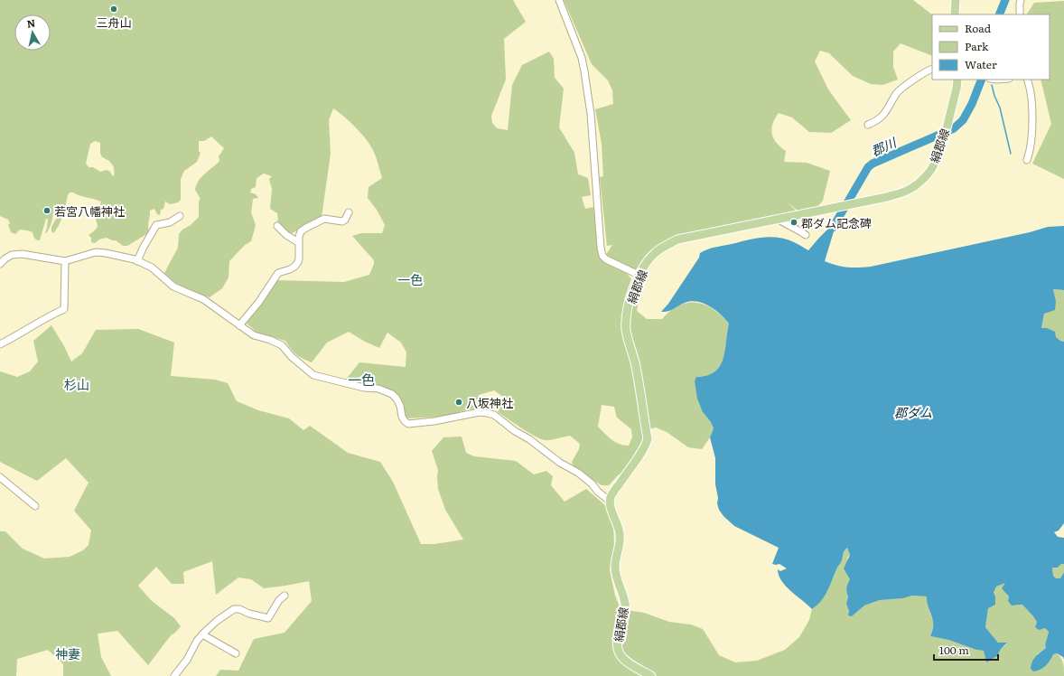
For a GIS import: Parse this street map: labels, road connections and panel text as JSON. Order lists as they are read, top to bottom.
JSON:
{
  "streets": {
    "main road": ["絹郡線"]
  },
  "districts": [
    "一色",
    "一色",
    "杉山",
    "神妻"
  ],
  "water": ["郡川", "郡ダム"],
  "places": [
    "三舟山",
    "若宮八幡神社",
    "郡ダム記念碑",
    "八坂神社"
  ],
  "legend": ["Road", "Park", "Water"],
  "scale_bar": "100 m",
  "north": "top"
}
